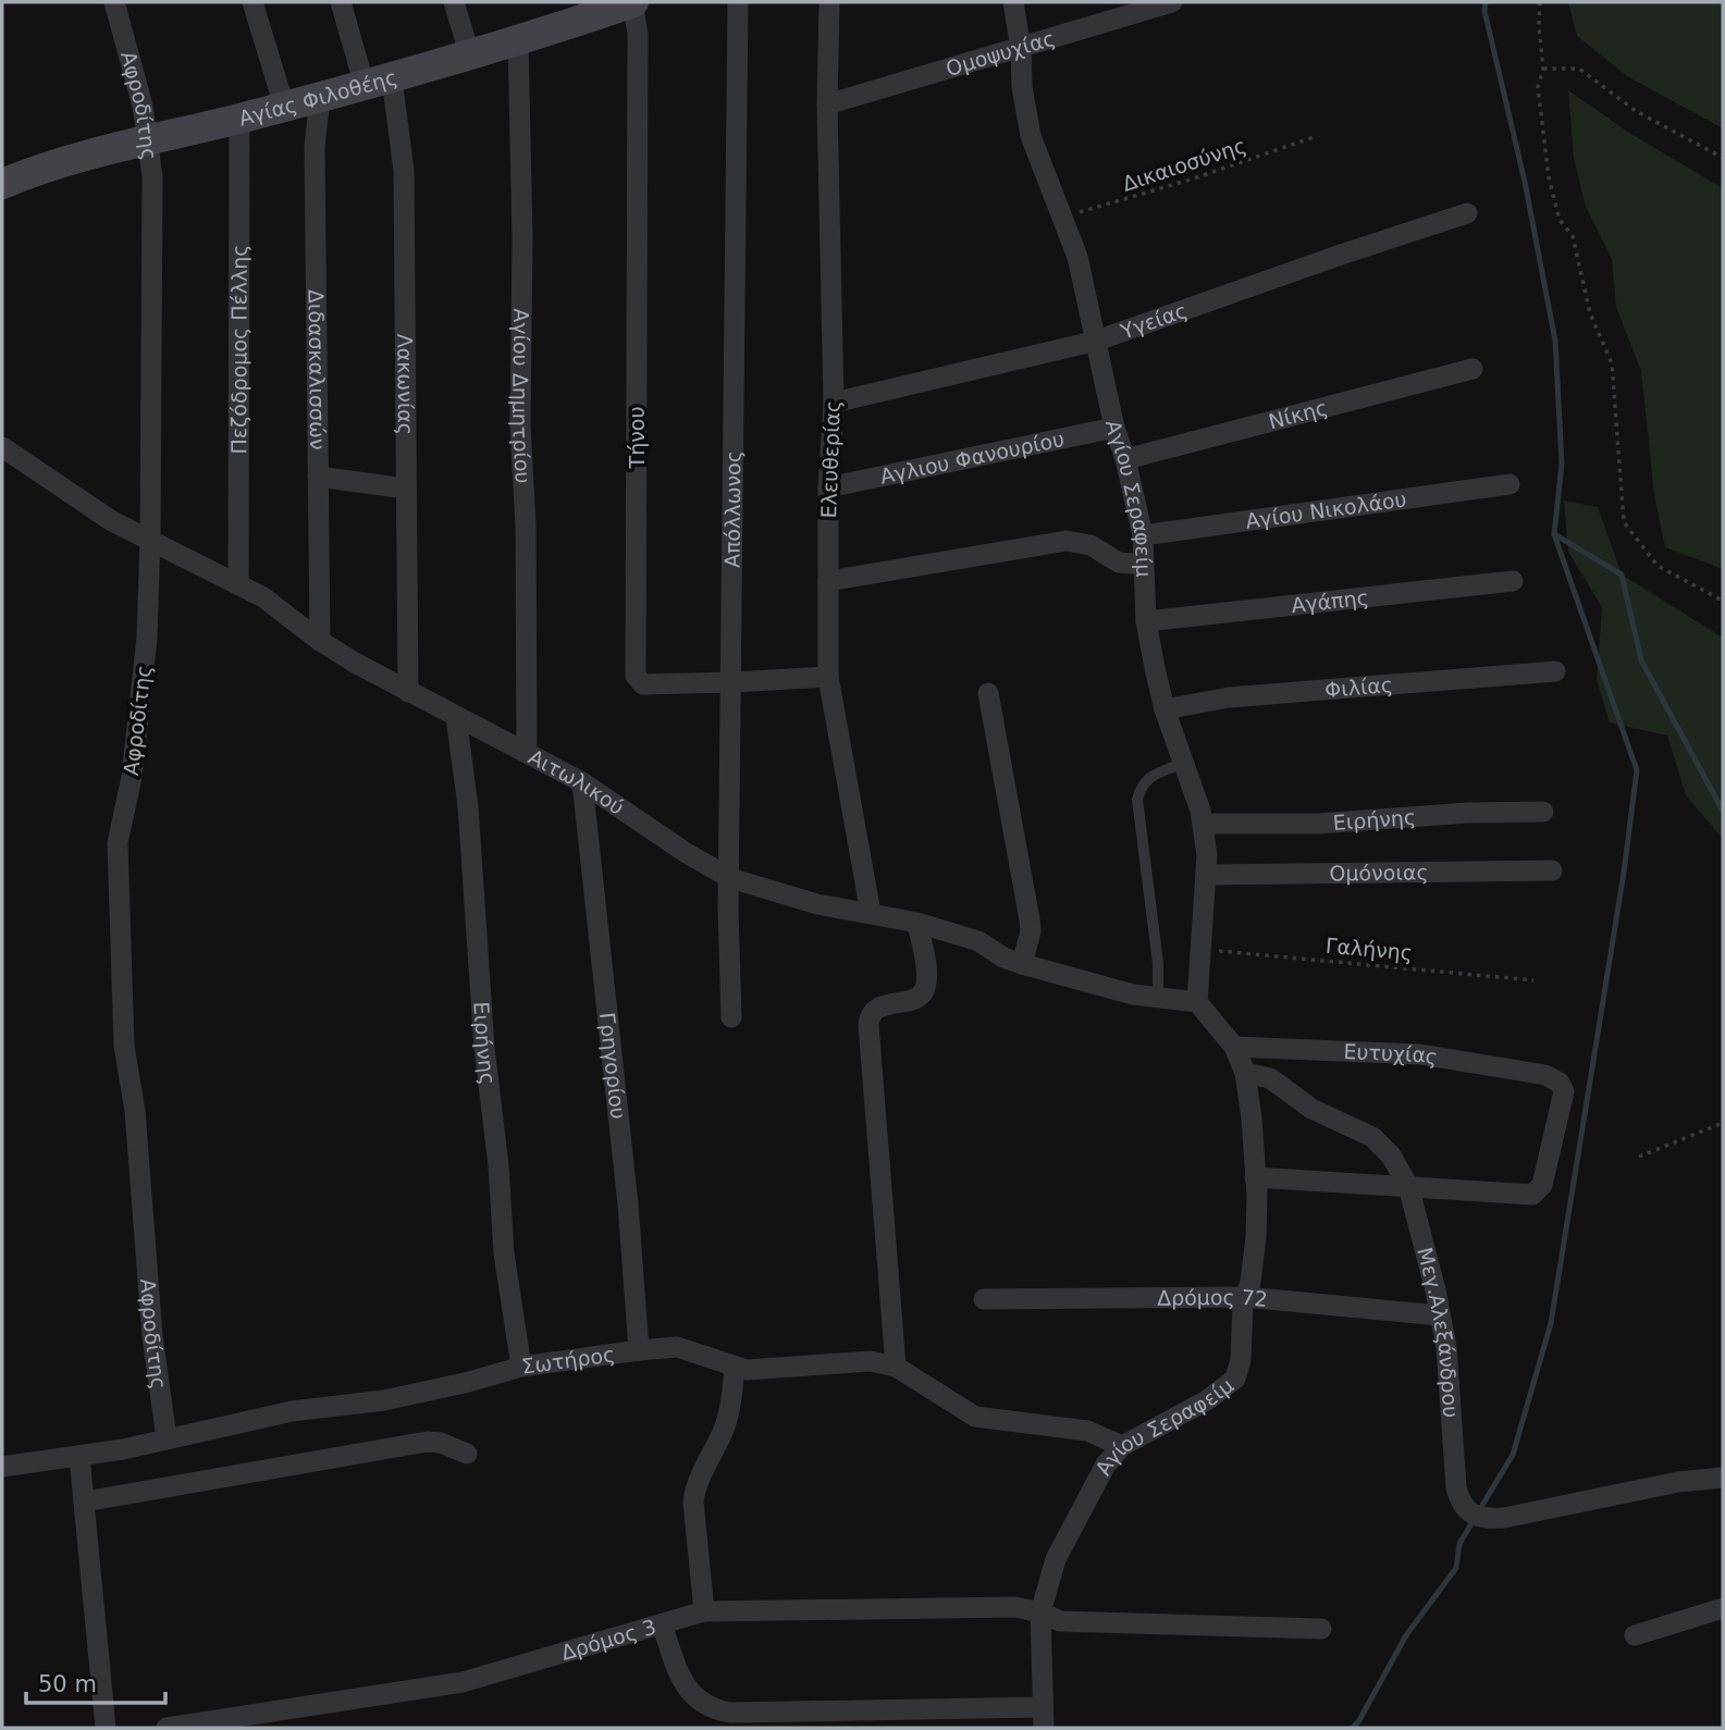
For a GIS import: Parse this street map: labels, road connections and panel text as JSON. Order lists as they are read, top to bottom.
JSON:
{
  "streets": {
    "street": [
      "Ομοψυχίας",
      "Αγίας Φιλοθέης",
      "Αφροδίτης",
      "Υγείας",
      "Πεζόδρομος Πέλλης",
      "Διδασκαλισσών",
      "Λακωνίας",
      "Αγίου Δημητρίου",
      "Νίκης",
      "Τήνου",
      "Αγλιου Φανουρίου",
      "Ελευθερίας",
      "Αγίου Σεραφείμ",
      "Απόλλωνος",
      "Αγίου Νικολάου",
      "Αγάπης",
      "Φιλίας",
      "Αιτωλικού",
      "Ειρήνης",
      "Ομόνοιας",
      "Ευτυχίας",
      "Γρηγορίου",
      "Δρόμος 72",
      "Μεγ.Αλεξάνδρου",
      "Σωτήρος",
      "Δρόμος 3"
    ],
    "path": ["Δικαιοσύνης", "Γαλήνης"]
  },
  "crossings": [
    ["Ομοψυχίας", "Ελευθερίας"],
    ["Ομοψυχίας", "Αγίου Σεραφείμ"],
    ["Αγίας Φιλοθέης", "Αφροδίτης"],
    ["Αγίας Φιλοθέης", "Πεζόδρομος Πέλλης"],
    ["Αγίας Φιλοθέης", "Διδασκαλισσών"],
    ["Αγίας Φιλοθέης", "Λακωνίας"],
    ["Αγίας Φιλοθέης", "Αγίου Δημητρίου"],
    ["Αγίας Φιλοθέης", "Τήνου"],
    ["Αφροδίτης", "Αιτωλικού"],
    ["Αφροδίτης", "Σωτήρος"],
    ["Δικαιοσύνης", "Αγίου Σεραφείμ"],
    ["Υγείας", "Ελευθερίας"],
    ["Υγείας", "Αγίου Σεραφείμ"],
    ["Πεζόδρομος Πέλλης", "Αιτωλικού"],
    ["Διδασκαλισσών", "Αιτωλικού"],
    ["Λακωνίας", "Αιτωλικού"],
    ["Αγίου Δημητρίου", "Αιτωλικού"],
    ["Νίκης", "Αγίου Σεραφείμ"],
    ["Τήνου", "Ελευθερίας"],
    ["Τήνου", "Απόλλωνος"],
    ["Αγλιου Φανουρίου", "Ελευθερίας"],
    ["Αγλιου Φανουρίου", "Αγίου Σεραφείμ"],
    ["Ελευθερίας", "Αιτωλικού"],
    ["Αγίου Σεραφείμ", "Αγίου Νικολάου"],
    ["Αγίου Σεραφείμ", "Αγάπης"],
    ["Αγίου Σεραφείμ", "Φιλίας"],
    ["Αγίου Σεραφείμ", "Αιτωλικού"],
    ["Αγίου Σεραφείμ", "Ειρήνης"],
    ["Αγίου Σεραφείμ", "Ομόνοιας"],
    ["Αγίου Σεραφείμ", "Γαλήνης"],
    ["Αγίου Σεραφείμ", "Δρόμος 72"],
    ["Αγίου Σεραφείμ", "Μεγ.Αλεξάνδρου"],
    ["Αγίου Σεραφείμ", "Σωτήρος"],
    ["Αγίου Σεραφείμ", "Δρόμος 3"],
    ["Απόλλωνος", "Αιτωλικού"],
    ["Αιτωλικού", "Ειρήνης"],
    ["Αιτωλικού", "Γρηγορίου"],
    ["Ειρήνης", "Σωτήρος"],
    ["Ευτυχίας", "Μεγ.Αλεξάνδρου"],
    ["Γρηγορίου", "Σωτήρος"],
    ["Δρόμος 72", "Μεγ.Αλεξάνδρου"]
  ],
  "scale_bar": "50 m"
}
